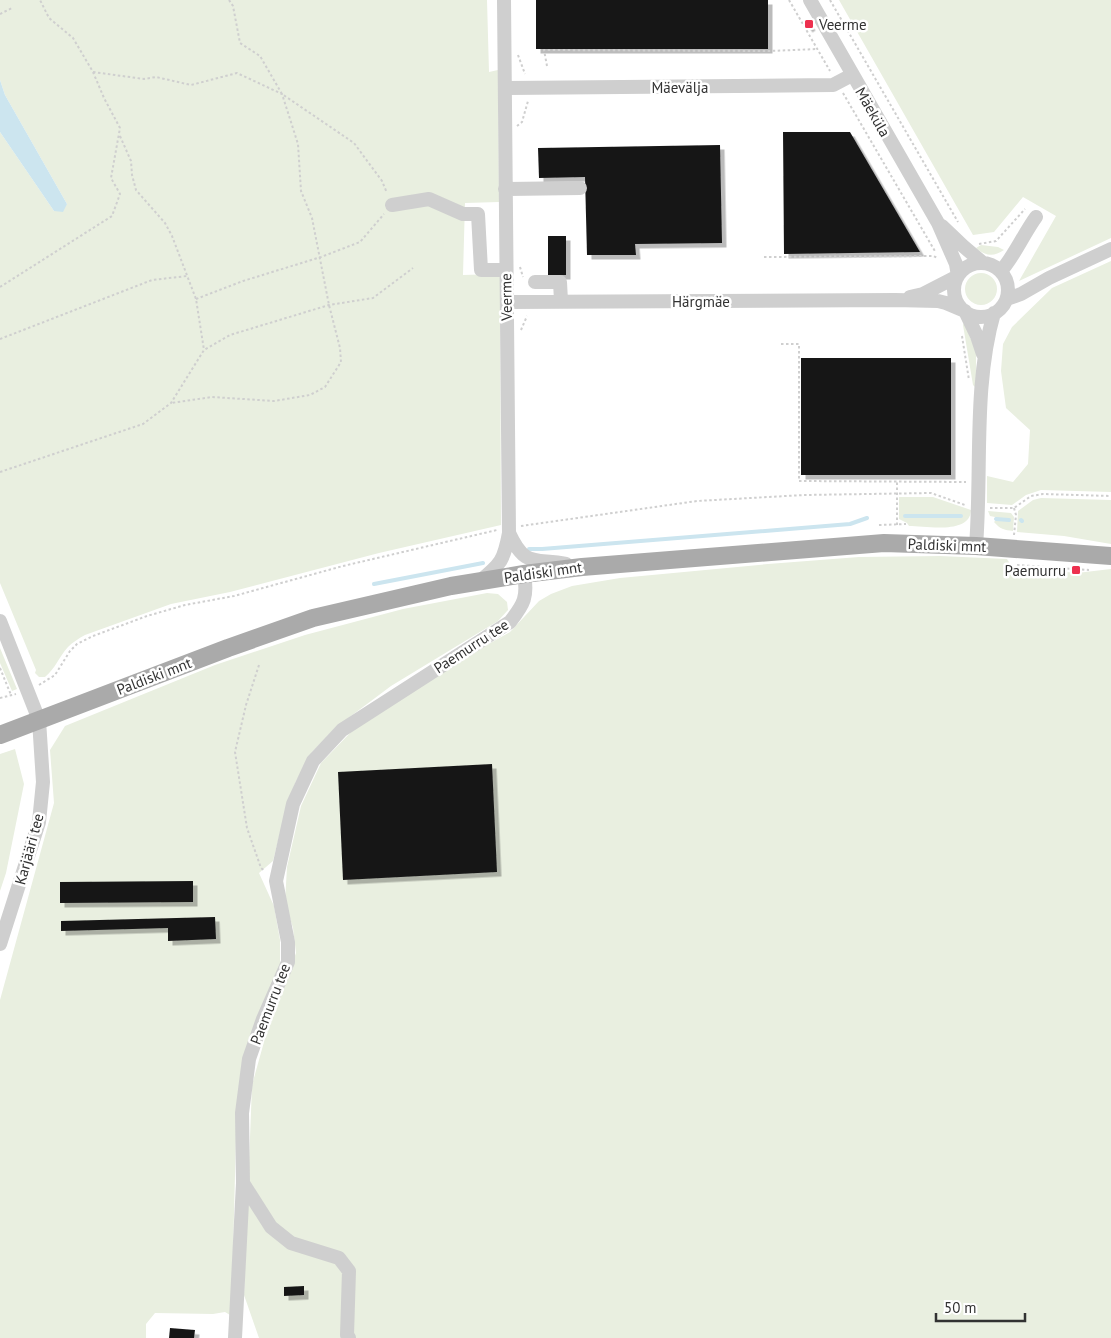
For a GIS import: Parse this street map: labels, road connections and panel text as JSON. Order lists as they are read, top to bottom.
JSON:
{
  "streets": {
    "main road": ["Paldiski mnt"],
    "street": [
      "Mäevälja",
      "Mäeküla",
      "Veerme",
      "Härgmäe",
      "Paemurru tee",
      "Karjääri tee"
    ]
  },
  "crossings": [
    ["Mäevälja", "Mäeküla"],
    ["Mäevälja", "Veerme"],
    ["Mäeküla", "Härgmäe"],
    ["Veerme", "Härgmäe"],
    ["Veerme", "Paldiski mnt"],
    ["Paldiski mnt", "Paemurru tee"],
    ["Paldiski mnt", "Karjääri tee"]
  ],
  "places": {
    "transit": ["Veerme", "Paemurru"]
  },
  "scale_bar": "50 m"
}
